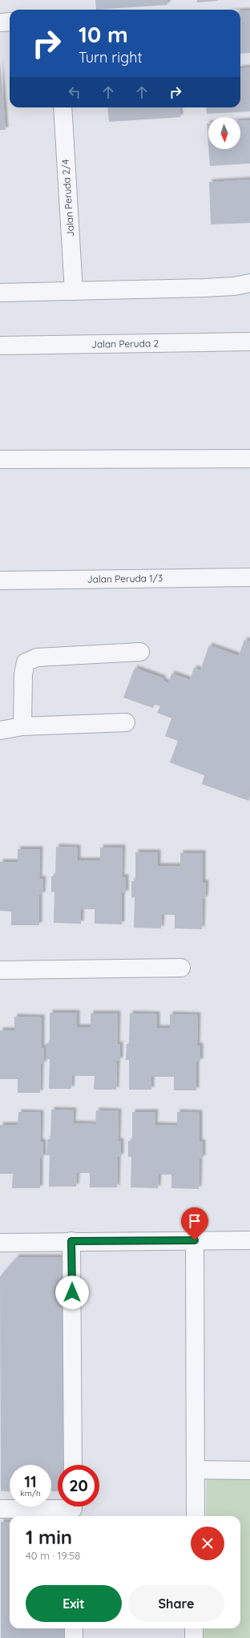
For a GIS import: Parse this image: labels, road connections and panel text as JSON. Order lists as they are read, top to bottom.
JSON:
{
  "streets": {
    "street": ["Jalan Peruda 2/4", "Jalan Peruda 2", "Jalan Peruda 1/3"]
  },
  "north": "bottom",
  "page": {
    "turn": ["10 m", "Turn right"],
    "speed": "11 km/h",
    "limit": "20",
    "heading": ["1 min", "40 m · 19:58"],
    "buttons": ["Exit", "Share"]
  }
}
